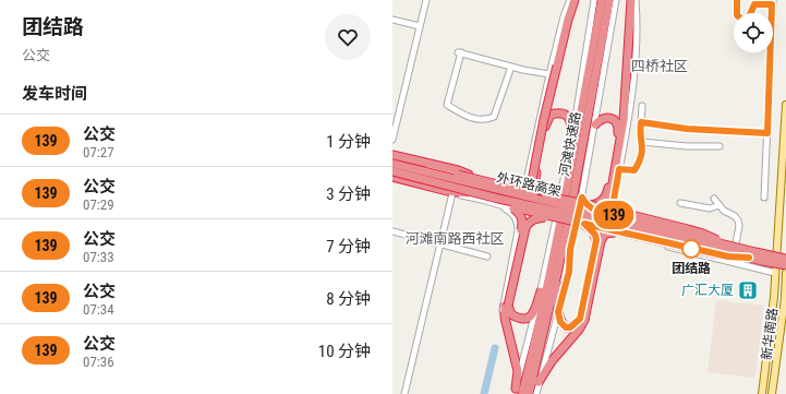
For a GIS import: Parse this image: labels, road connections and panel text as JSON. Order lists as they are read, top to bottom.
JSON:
{
  "streets": {
    "highway": ["河滩快速路", "外环路高架"],
    "main road": ["新华南路"]
  },
  "districts": ["四桥社区", "河滩南路西社区"],
  "places": {
    "other": ["团结路"],
    "building": ["广汇大厦"]
  },
  "lines": ["bus line 139"],
  "page": {
    "heading": [
      ["团结路", "公交"],
      "发车时间"
    ],
    "on_map": "139",
    "list": [
      {
        "mark": "139",
        "name": "公交",
        "note": "07:27",
        "value": "1 分钟"
      },
      {
        "mark": "139",
        "name": "公交",
        "note": "07:29",
        "value": "3 分钟"
      },
      {
        "mark": "139",
        "name": "公交",
        "note": "07:33",
        "value": "7 分钟"
      },
      {
        "mark": "139",
        "name": "公交",
        "note": "07:34",
        "value": "8 分钟"
      },
      {
        "mark": "139",
        "name": "公交",
        "note": "07:36",
        "value": "10 分钟"
      }
    ]
  }
}
